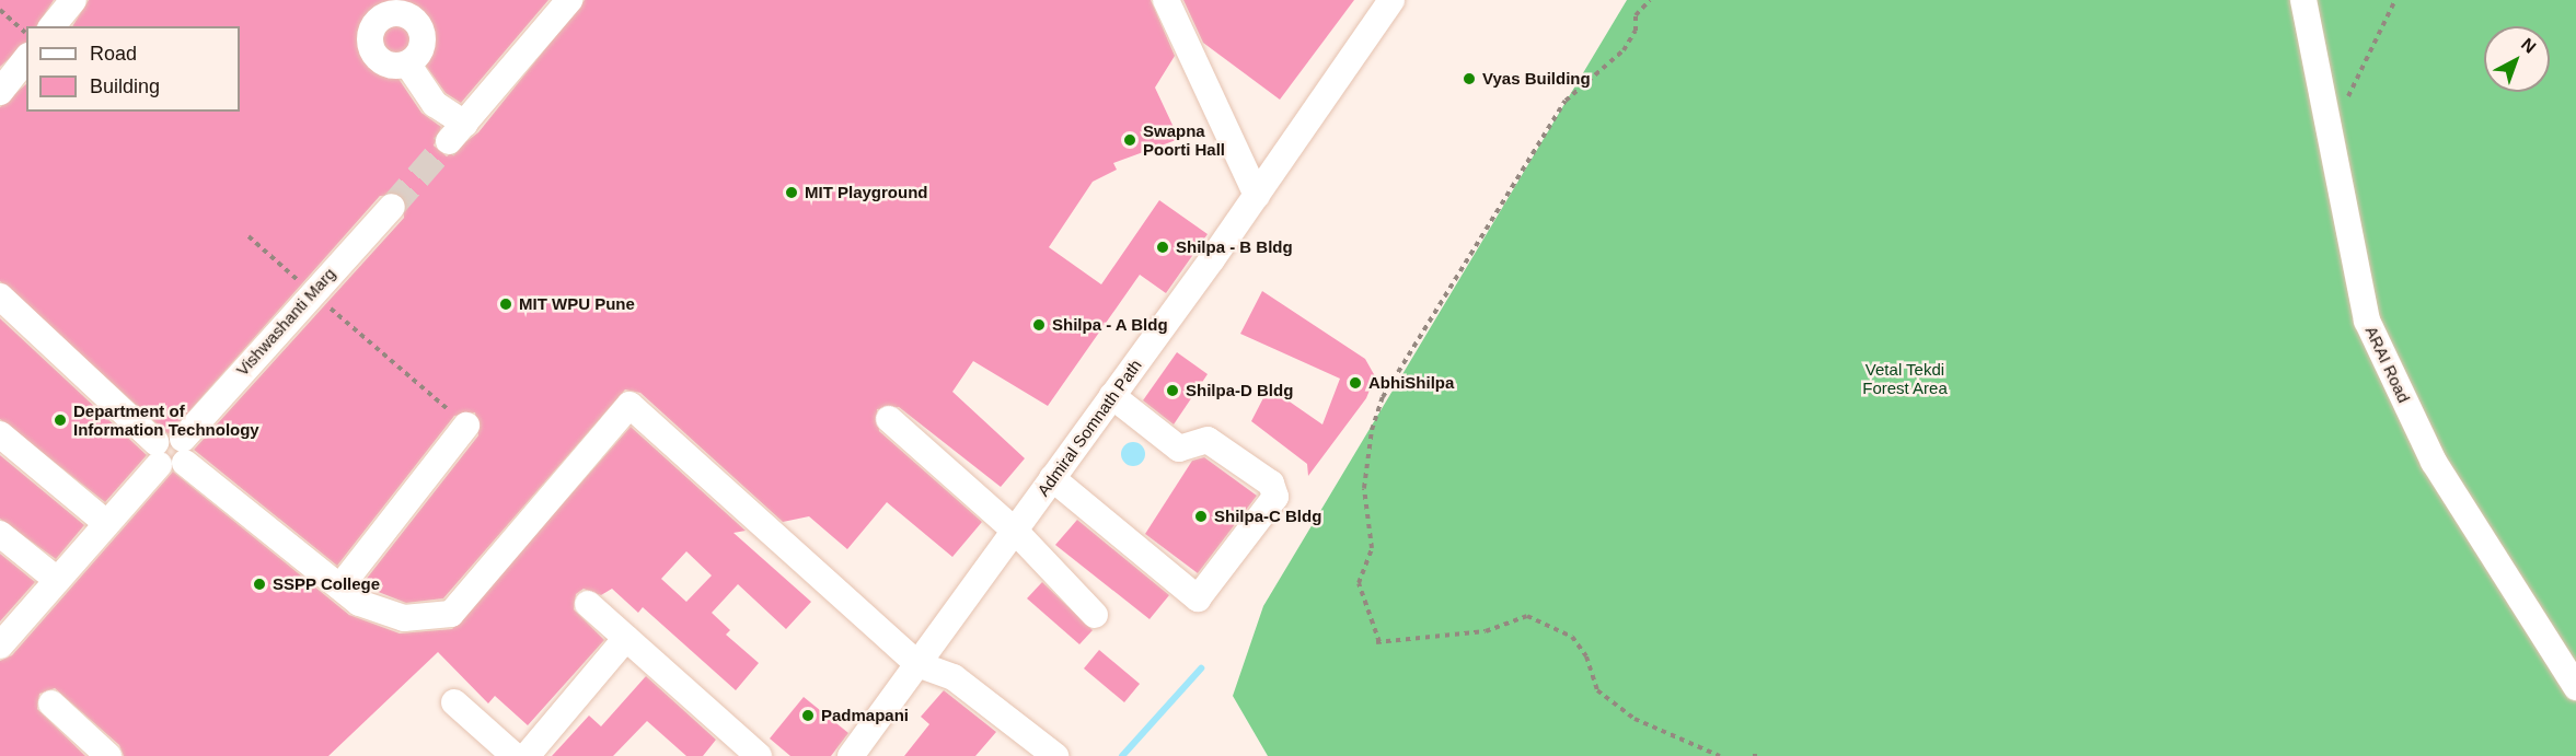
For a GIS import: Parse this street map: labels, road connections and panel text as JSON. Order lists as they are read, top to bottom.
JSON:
{
  "streets": {
    "street": ["Vishwashanti Marg", "ARAI Road", "Admiral Somnath Path"]
  },
  "parks": ["Vetal Tekdi Forest Area"],
  "places": [
    "Vyas Building",
    "Swapna Poorti Hall",
    "MIT Playground",
    "Shilpa - B Bldg",
    "MIT WPU Pune",
    "Shilpa - A Bldg",
    "AbhiShilpa",
    "Shilpa-D Bldg",
    "Department of Information Technology",
    "Shilpa-C Bldg",
    "SSPP College",
    "Padmapani"
  ],
  "legend": ["Road", "Building"],
  "north": "top right"
}
